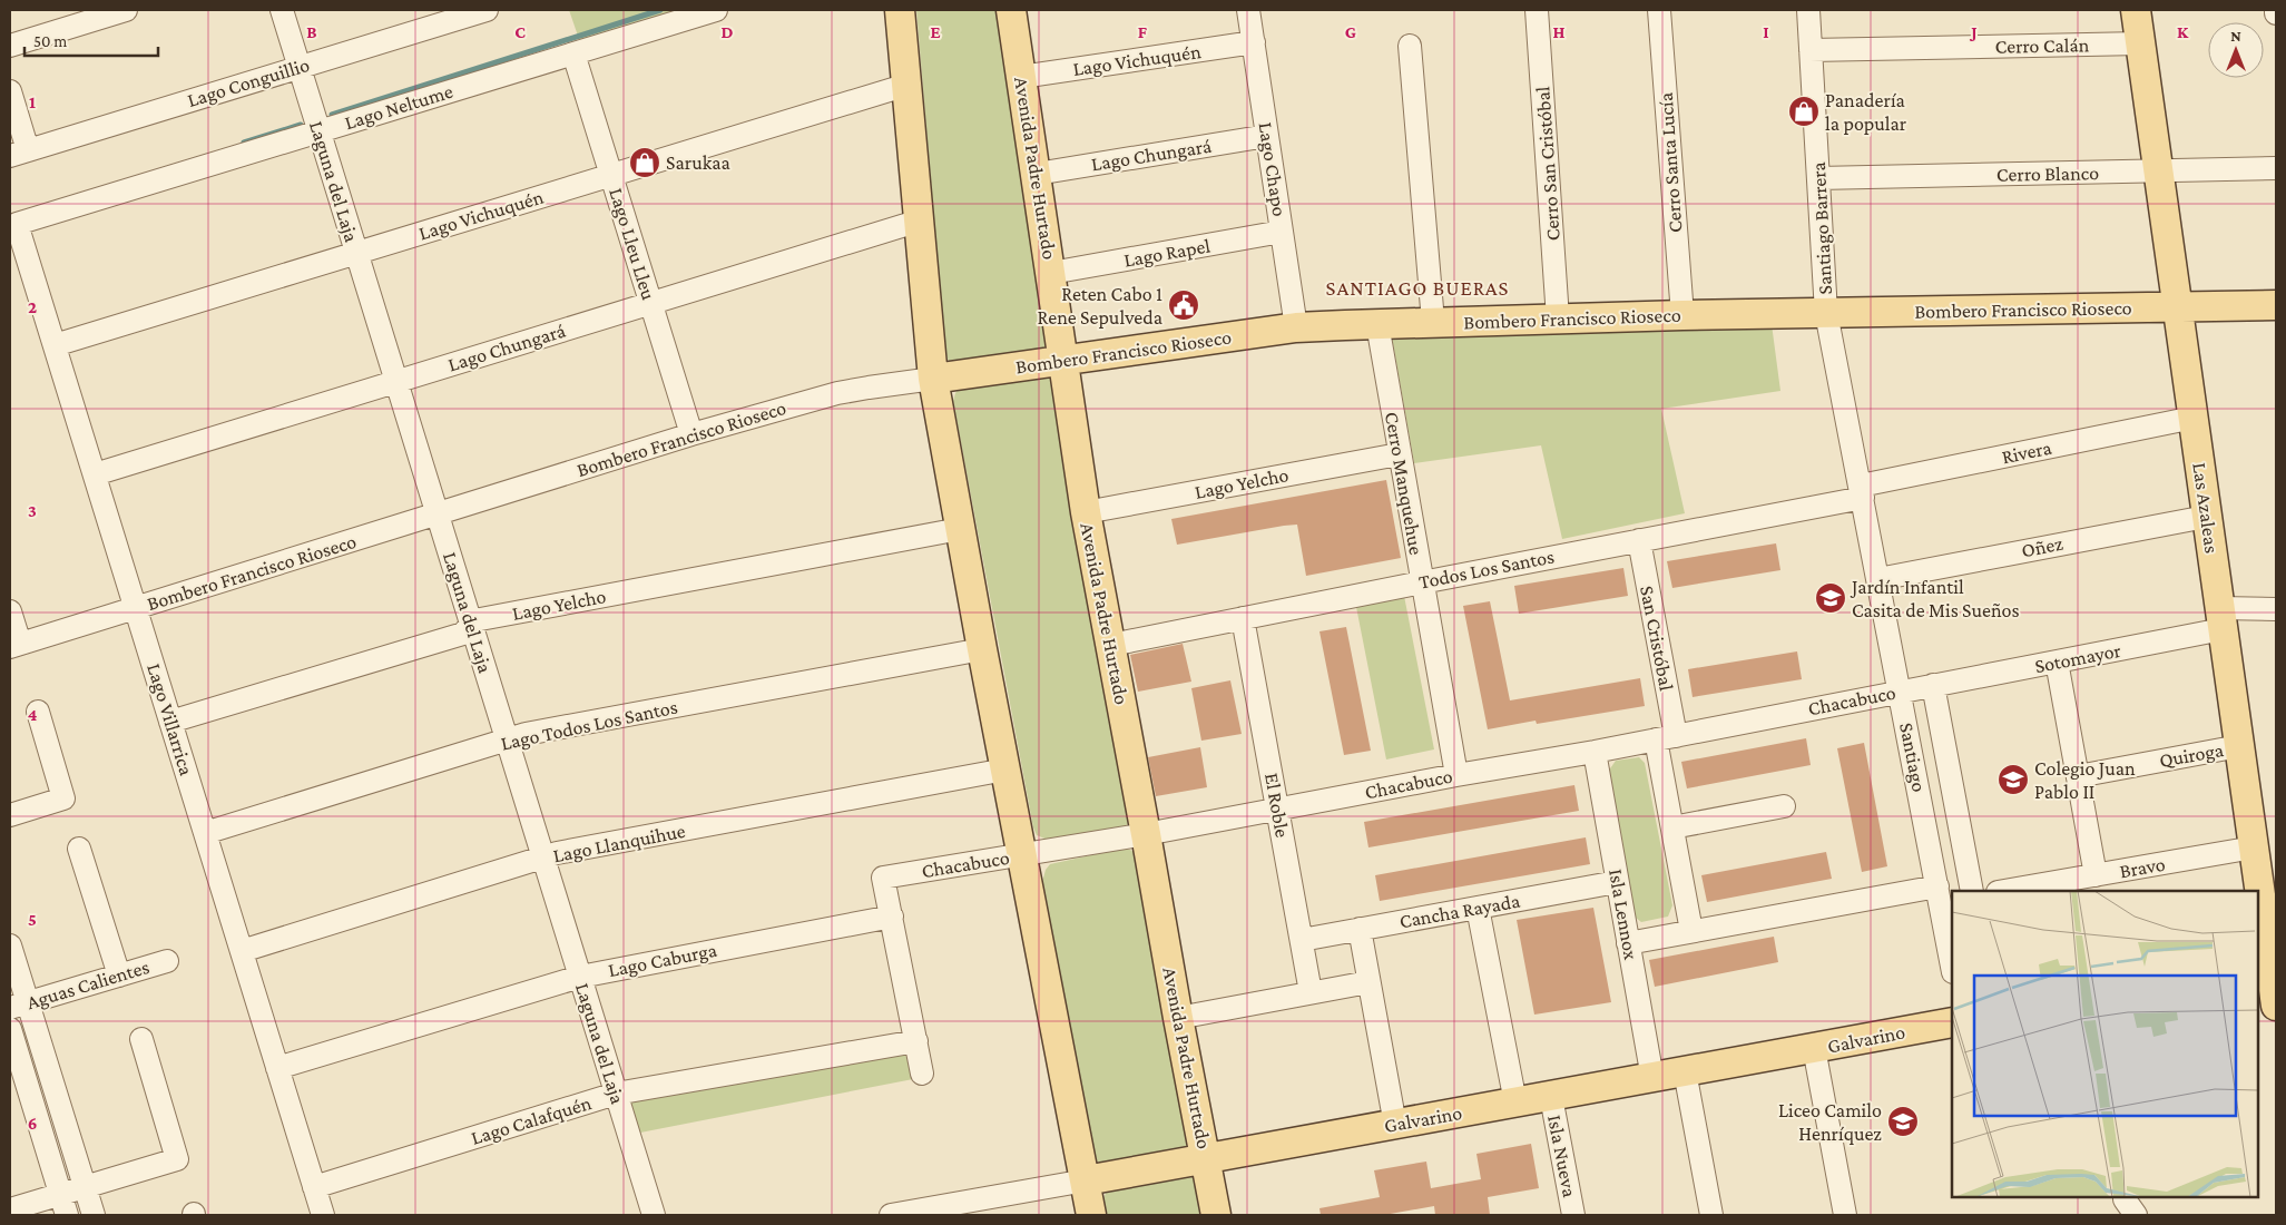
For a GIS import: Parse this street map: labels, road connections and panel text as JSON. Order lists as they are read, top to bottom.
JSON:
{
  "streets": {
    "main road": [
      "Avenida Padre Hurtado",
      "Bombero Francisco Rioseco",
      "Las Azaleas",
      "Galvarino"
    ],
    "street": [
      "Cerro Calán",
      "Lago Vichuquén",
      "Lago Conguillio",
      "Lago Neltume",
      "Lago Chungará",
      "Cerro Santa Lucía",
      "Cerro San Cristóbal",
      "Lago Chapo",
      "Cerro Blanco",
      "Laguna del Laja",
      "Santiago Barrera",
      "Lago Lleu Lleu",
      "Lago Rapel",
      "Rivera",
      "Lago Yelcho",
      "Cerro Manquehue",
      "Oñez",
      "Todos Los Santos",
      "San Cristóbal",
      "Sotomayor",
      "Chacabuco",
      "Lago Villarrica",
      "Lago Todos Los Santos",
      "Quiroga",
      "Santiago",
      "El Roble",
      "Lago Llanquihue",
      "Bravo",
      "Cancha Rayada",
      "Isla Lennox",
      "Lago Caburga",
      "Aguas Calientes",
      "Lago Calafquén",
      "Isla Nueva"
    ]
  },
  "crossings": [
    ["Cerro Calán", "Santiago Barrera"],
    ["Cerro Calán", "Las Azaleas"],
    ["Lago Vichuquén", "Avenida Padre Hurtado"],
    ["Lago Vichuquén", "Lago Chapo"],
    ["Lago Vichuquén", "Laguna del Laja"],
    ["Lago Vichuquén", "Lago Lleu Lleu"],
    ["Lago Vichuquén", "Lago Villarrica"],
    ["Lago Conguillio", "Laguna del Laja"],
    ["Lago Neltume", "Laguna del Laja"],
    ["Lago Neltume", "Lago Lleu Lleu"],
    ["Lago Neltume", "Lago Villarrica"],
    ["Lago Chungará", "Avenida Padre Hurtado"],
    ["Lago Chungará", "Lago Chapo"],
    ["Lago Chungará", "Laguna del Laja"],
    ["Lago Chungará", "Lago Lleu Lleu"],
    ["Lago Chungará", "Lago Villarrica"],
    ["Cerro Santa Lucía", "Bombero Francisco Rioseco"],
    ["Cerro San Cristóbal", "Bombero Francisco Rioseco"],
    ["Avenida Padre Hurtado", "Lago Rapel"],
    ["Avenida Padre Hurtado", "Bombero Francisco Rioseco"],
    ["Avenida Padre Hurtado", "Lago Yelcho"],
    ["Avenida Padre Hurtado", "Todos Los Santos"],
    ["Avenida Padre Hurtado", "Chacabuco"],
    ["Avenida Padre Hurtado", "Galvarino"],
    ["Lago Chapo", "Lago Rapel"],
    ["Lago Chapo", "Bombero Francisco Rioseco"],
    ["Cerro Blanco", "Santiago Barrera"],
    ["Cerro Blanco", "Las Azaleas"],
    ["Laguna del Laja", "Bombero Francisco Rioseco"],
    ["Laguna del Laja", "Lago Yelcho"],
    ["Laguna del Laja", "Lago Todos Los Santos"],
    ["Laguna del Laja", "Lago Llanquihue"],
    ["Laguna del Laja", "Lago Caburga"],
    ["Laguna del Laja", "Lago Calafquén"],
    ["Santiago Barrera", "Bombero Francisco Rioseco"],
    ["Santiago Barrera", "Santiago"],
    ["Lago Lleu Lleu", "Bombero Francisco Rioseco"],
    ["Bombero Francisco Rioseco", "Cerro Manquehue"],
    ["Bombero Francisco Rioseco", "Las Azaleas"],
    ["Bombero Francisco Rioseco", "Lago Villarrica"],
    ["Bombero Francisco Rioseco", "Santiago"],
    ["Rivera", "Las Azaleas"],
    ["Rivera", "Todos Los Santos"],
    ["Rivera", "Santiago"],
    ["Lago Yelcho", "Cerro Manquehue"],
    ["Lago Yelcho", "Lago Villarrica"],
    ["Cerro Manquehue", "Todos Los Santos"],
    ["Cerro Manquehue", "Chacabuco"],
    ["Las Azaleas", "Oñez"],
    ["Las Azaleas", "Sotomayor"],
    ["Las Azaleas", "Quiroga"],
    ["Las Azaleas", "Bravo"],
    ["Oñez", "Santiago"],
    ["Todos Los Santos", "San Cristóbal"],
    ["Todos Los Santos", "Santiago"],
    ["Todos Los Santos", "El Roble"],
    ["San Cristóbal", "Chacabuco"],
    ["Sotomayor", "Chacabuco"],
    ["Sotomayor", "Santiago"],
    ["Chacabuco", "Santiago"],
    ["Chacabuco", "El Roble"],
    ["Chacabuco", "Isla Lennox"],
    ["Chacabuco", "Lago Caburga"],
    ["Lago Villarrica", "Lago Todos Los Santos"],
    ["Lago Villarrica", "Lago Llanquihue"],
    ["Lago Villarrica", "Lago Caburga"],
    ["Lago Villarrica", "Lago Calafquén"],
    ["El Roble", "Cancha Rayada"],
    ["Cancha Rayada", "Isla Lennox"],
    ["Isla Lennox", "Galvarino"],
    ["Galvarino", "Isla Nueva"]
  ],
  "districts": ["SANTIAGO BUERAS"],
  "places": {
    "shop": ["Panadería la popular", "Sarukaa"],
    "public building": ["Reten Cabo 1 Rene Sepulveda"],
    "school or university": ["Jardín Infantil Casita de Mis Sueños", "Colegio Juan Pablo II", "Liceo Camilo Henríquez"]
  },
  "scale_bar": "50 m",
  "north": "top",
  "grid": {
    "columns": [
      "B",
      "C",
      "D",
      "E",
      "F",
      "G",
      "H",
      "I",
      "J",
      "K"
    ],
    "rows": [
      "1",
      "2",
      "3",
      "4",
      "5",
      "6"
    ]
  }
}
